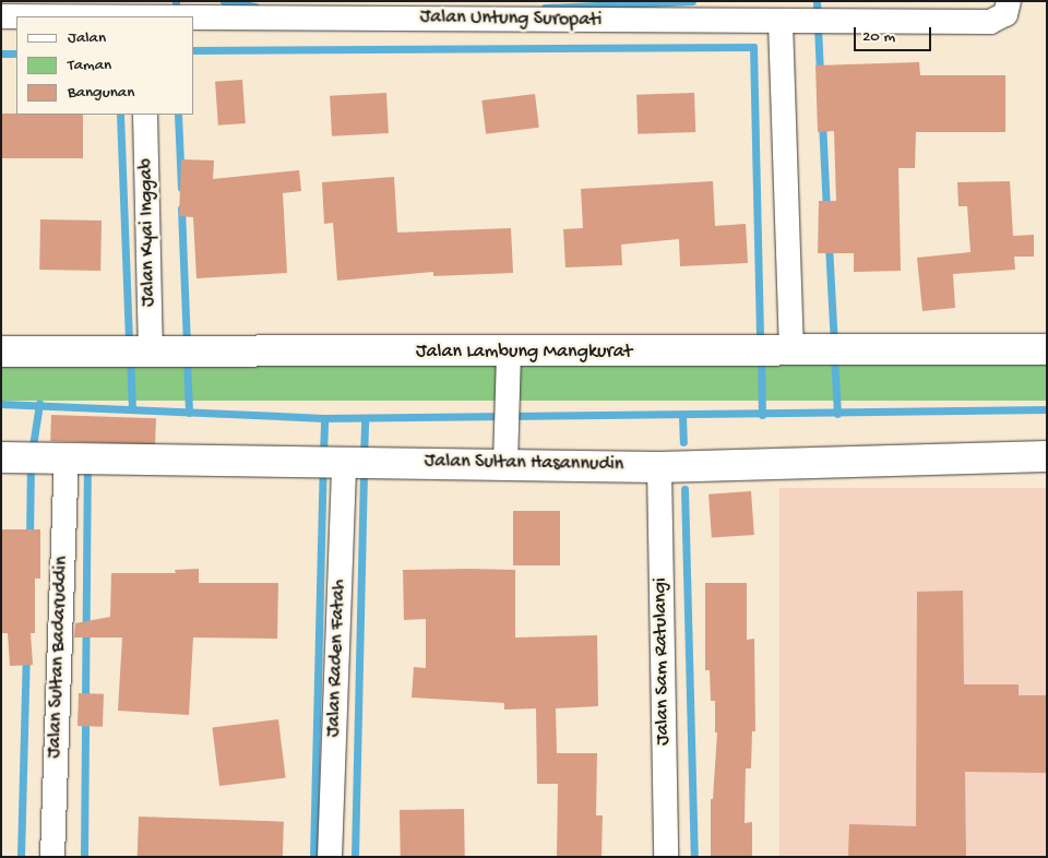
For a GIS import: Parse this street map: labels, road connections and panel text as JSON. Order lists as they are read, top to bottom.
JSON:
{
  "streets": {
    "street": [
      "Jalan Untung Suropati",
      "Jalan Kyai Inggab",
      "Jalan Lambung Mangkurat",
      "Jalan Sultan Hasannudin",
      "Jalan Sultan Badaruddin",
      "Jalan Raden Fatah",
      "Jalan Sam Ratulangi"
    ]
  },
  "crossings": [
    ["Jalan Kyai Inggab", "Jalan Lambung Mangkurat"],
    ["Jalan Sultan Hasannudin", "Jalan Sultan Badaruddin"],
    ["Jalan Sultan Hasannudin", "Jalan Raden Fatah"],
    ["Jalan Sultan Hasannudin", "Jalan Sam Ratulangi"]
  ],
  "legend": ["Jalan", "Taman", "Bangunan"],
  "scale_bar": "20 m"
}
